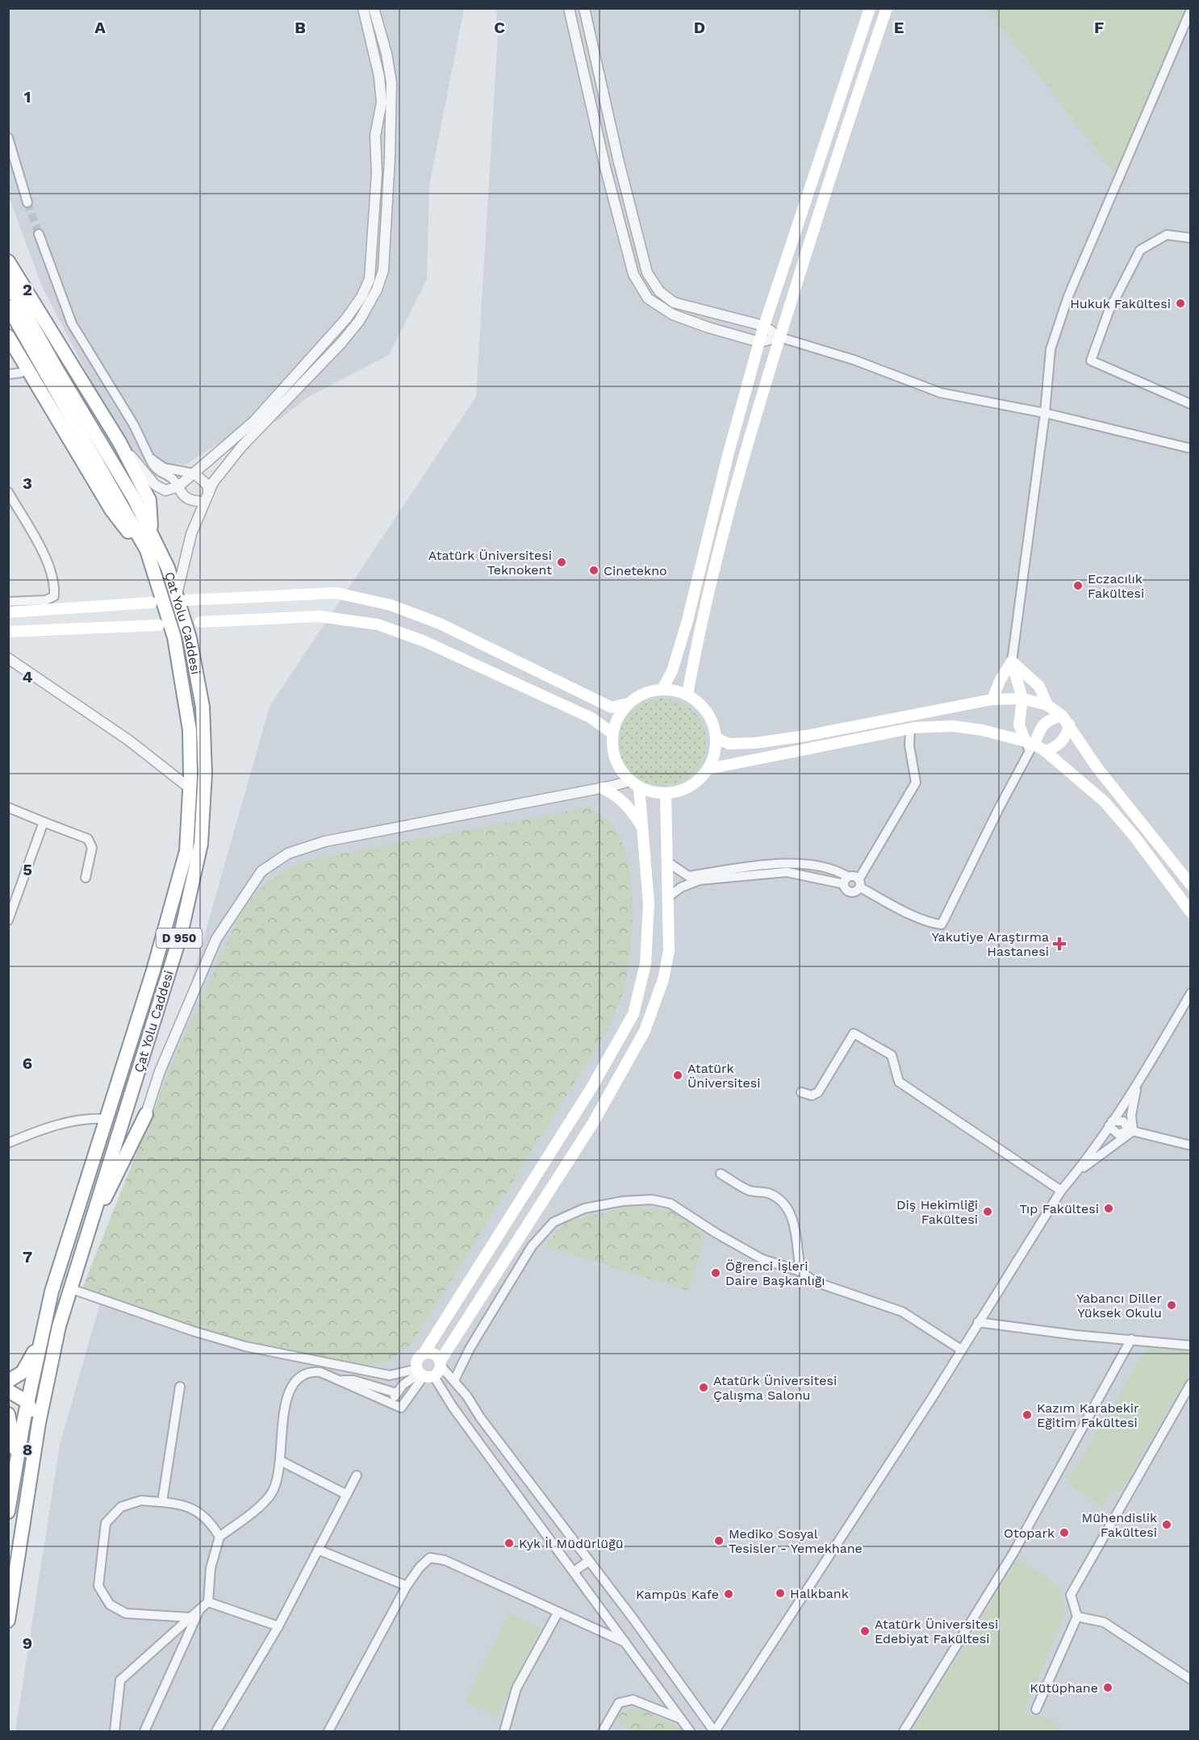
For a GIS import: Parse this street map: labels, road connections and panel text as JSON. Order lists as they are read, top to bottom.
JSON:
{
  "streets": {
    "highway": ["Çat Yolu Caddesi", "D 950"]
  },
  "places": {
    "other": [
      "Hukuk Fakültesi",
      "Atatürk Üniversitesi Teknokent",
      "Cinetekno",
      "Eczacılık Fakültesi",
      "Atatürk Üniversitesi",
      "Tıp Fakültesi",
      "Diş Hekimliği Fakültesi",
      "Öğrenci İşleri Daire Başkanlığı",
      "Yabancı Diller Yüksek Okulu",
      "Atatürk Üniversitesi Çalışma Salonu",
      "Kazım Karabekir Eğitim Fakültesi",
      "Mühendislik Fakültesi",
      "Otopark",
      "Mediko Sosyal Tesisler - Yemekhane",
      "Kyk İl Müdürlüğü",
      "Halkbank",
      "Kampüs Kafe",
      "Atatürk Üniversitesi Edebiyat Fakültesi",
      "Kütüphane"
    ],
    "health": ["Yakutiye Araştırma Hastanesi"]
  },
  "grid": {
    "columns": [
      "A",
      "B",
      "C",
      "D",
      "E",
      "F"
    ],
    "rows": [
      "1",
      "2",
      "3",
      "4",
      "5",
      "6",
      "7",
      "8",
      "9"
    ]
  }
}
